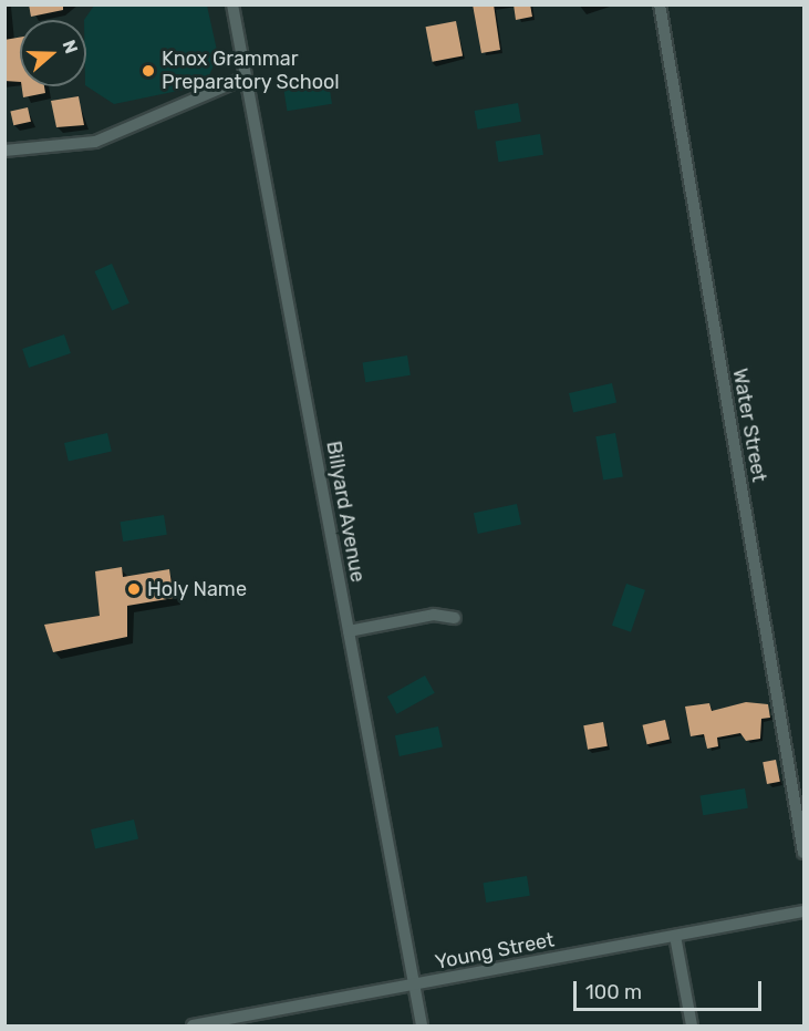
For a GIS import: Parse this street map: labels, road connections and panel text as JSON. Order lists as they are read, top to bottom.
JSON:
{
  "streets": {
    "street": ["Water Street", "Billyard Avenue", "Young Street"]
  },
  "crossings": [
    ["Billyard Avenue", "Young Street"]
  ],
  "places": ["Knox Grammar Preparatory School", "Holy Name"],
  "scale_bar": "100 m",
  "north": "right"
}
